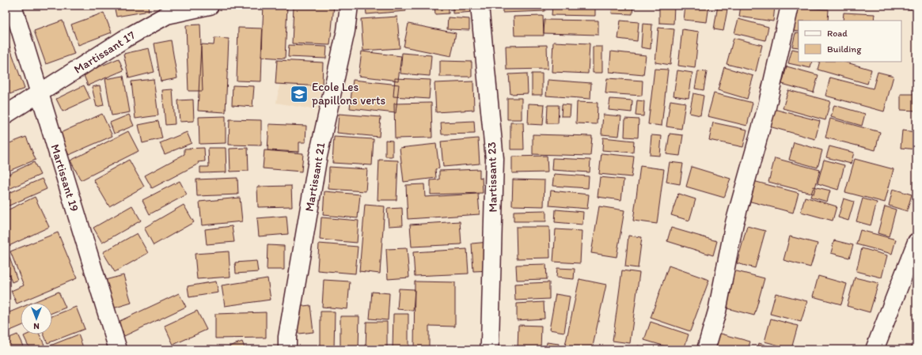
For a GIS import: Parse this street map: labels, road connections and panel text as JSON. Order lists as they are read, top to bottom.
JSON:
{
  "streets": {
    "street": [
      "Martissant 17",
      "Martissant 21",
      "Martissant 23",
      "Martissant 19"
    ]
  },
  "crossings": [
    ["Martissant 17", "Martissant 19"]
  ],
  "places": {
    "school or university": ["Ecole Les papillons verts"]
  },
  "legend": ["Road", "Building"],
  "north": "bottom"
}
